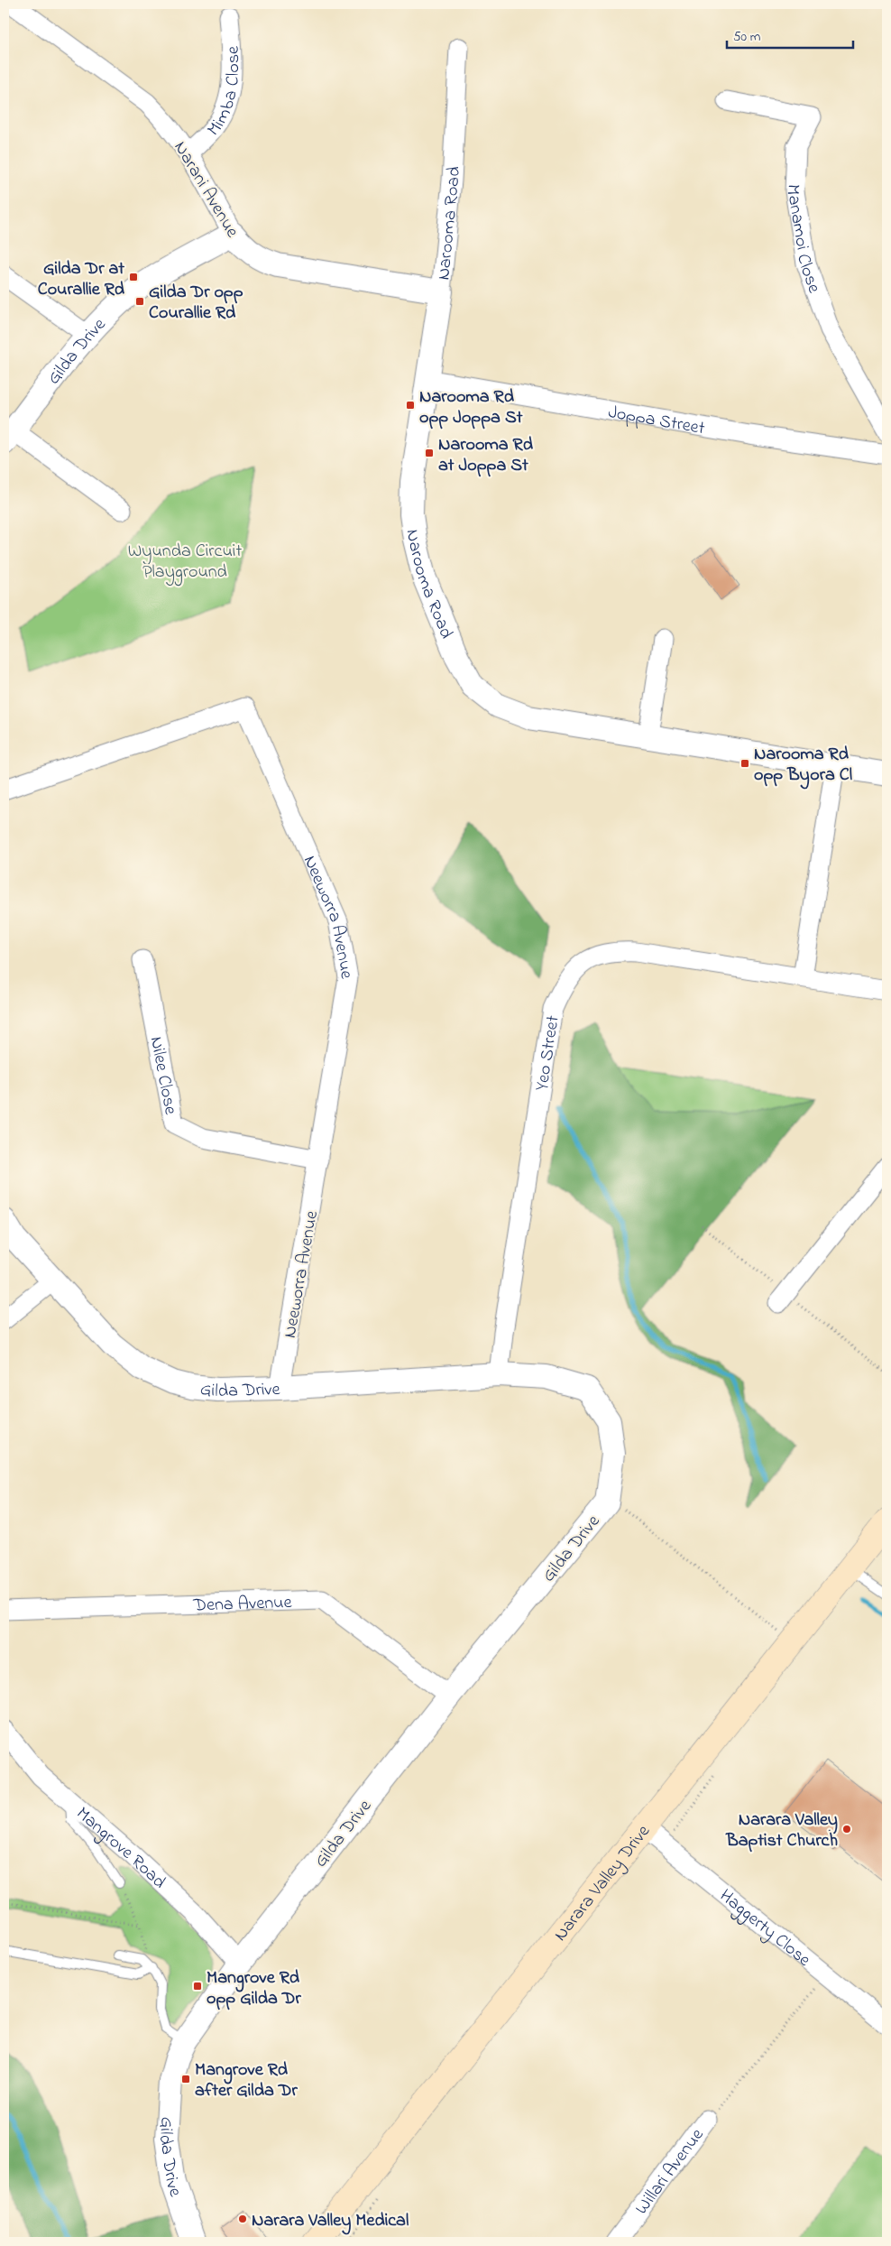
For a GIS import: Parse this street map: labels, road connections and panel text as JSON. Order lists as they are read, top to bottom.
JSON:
{
  "streets": {
    "main road": ["Narara Valley Drive"],
    "street": [
      "Mimba Close",
      "Narani Avenue",
      "Narooma Road",
      "Manamoi Close",
      "Gilda Drive",
      "Joppa Street",
      "Neeworra Avenue",
      "Yeo Street",
      "Nilee Close",
      "Dena Avenue",
      "Mangrove Road",
      "Haggerty Close",
      "Willari Avenue"
    ]
  },
  "crossings": [
    ["Mimba Close", "Narani Avenue"],
    ["Narani Avenue", "Narooma Road"],
    ["Narani Avenue", "Gilda Drive"],
    ["Narooma Road", "Joppa Street"],
    ["Gilda Drive", "Neeworra Avenue"],
    ["Gilda Drive", "Yeo Street"],
    ["Gilda Drive", "Dena Avenue"],
    ["Gilda Drive", "Mangrove Road"],
    ["Neeworra Avenue", "Nilee Close"],
    ["Narara Valley Drive", "Haggerty Close"]
  ],
  "parks": ["Wyunda Circuit Playground"],
  "places": {
    "transit": [
      "Gilda Dr at Courallie Rd",
      "Gilda Dr opp Courallie Rd",
      "Narooma Rd opp Joppa St",
      "Narooma Rd at Joppa St",
      "Narooma Rd opp Byora Cl",
      "Mangrove Rd opp Gilda Dr",
      "Mangrove Rd after Gilda Dr"
    ],
    "other": ["Narara Valley Baptist Church", "Narara Valley Medical"]
  },
  "scale_bar": "50 m"
}
